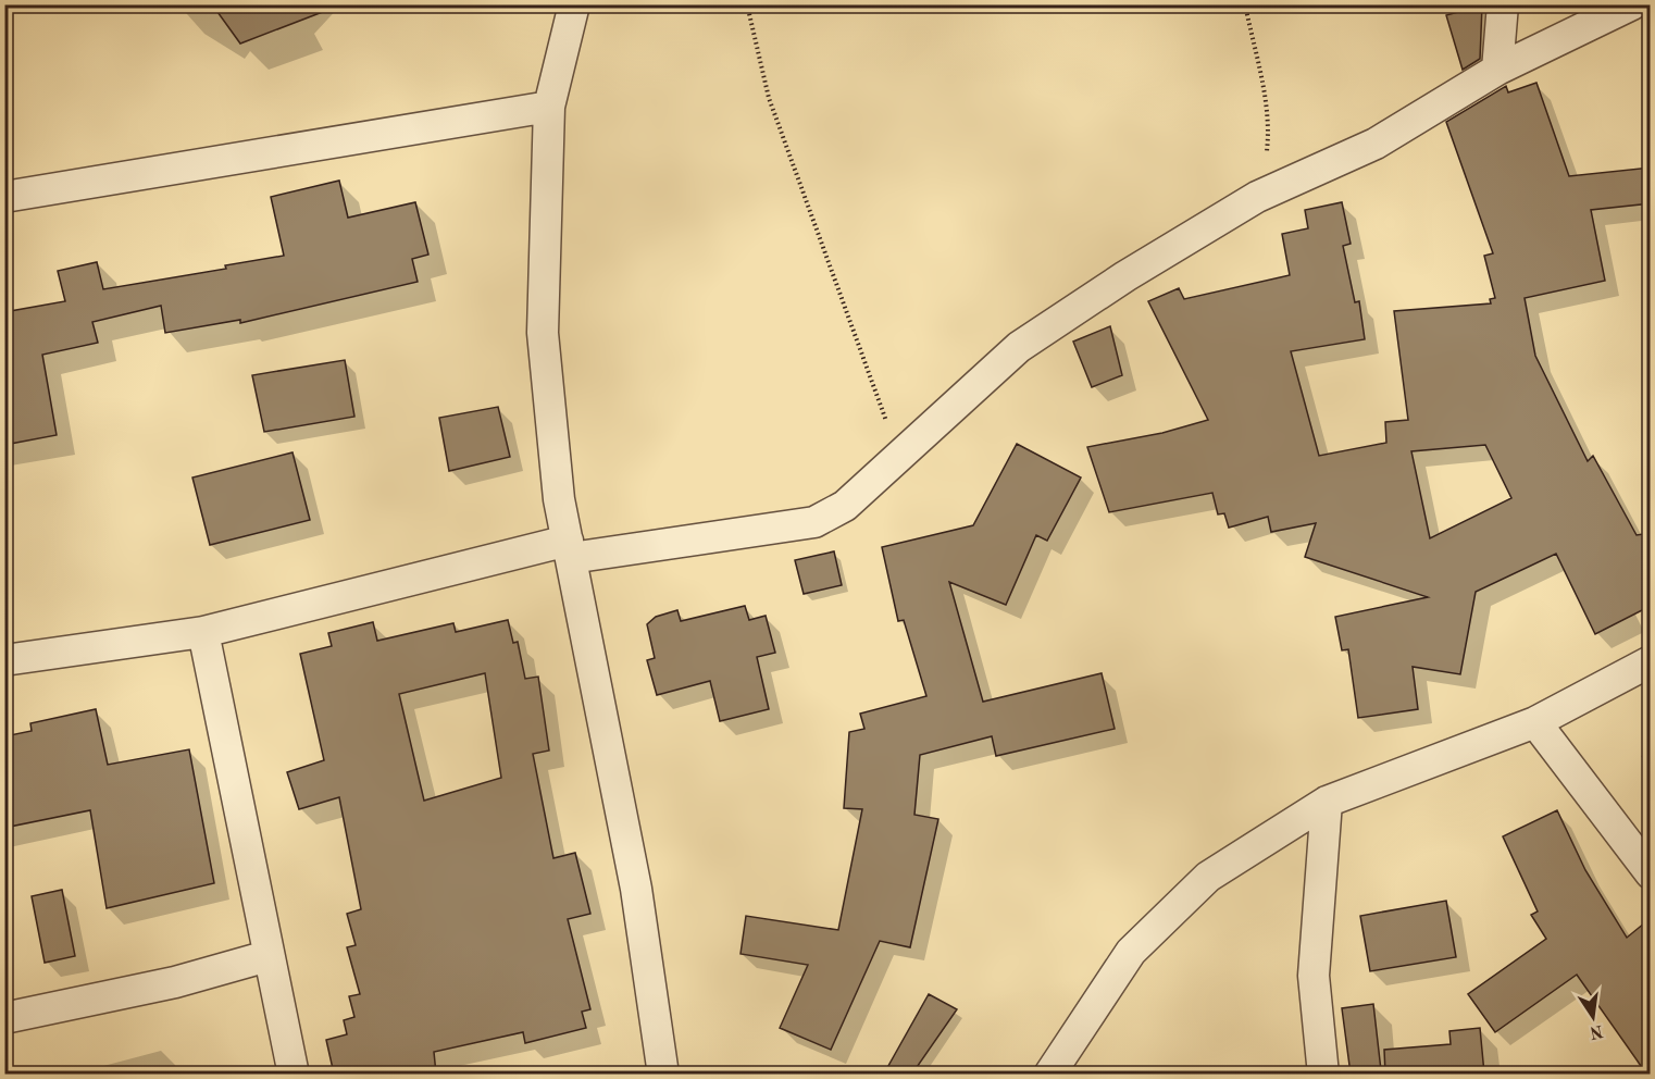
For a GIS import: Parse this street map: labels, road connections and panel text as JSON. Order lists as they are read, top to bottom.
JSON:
{
  "north": "bottom"
}
